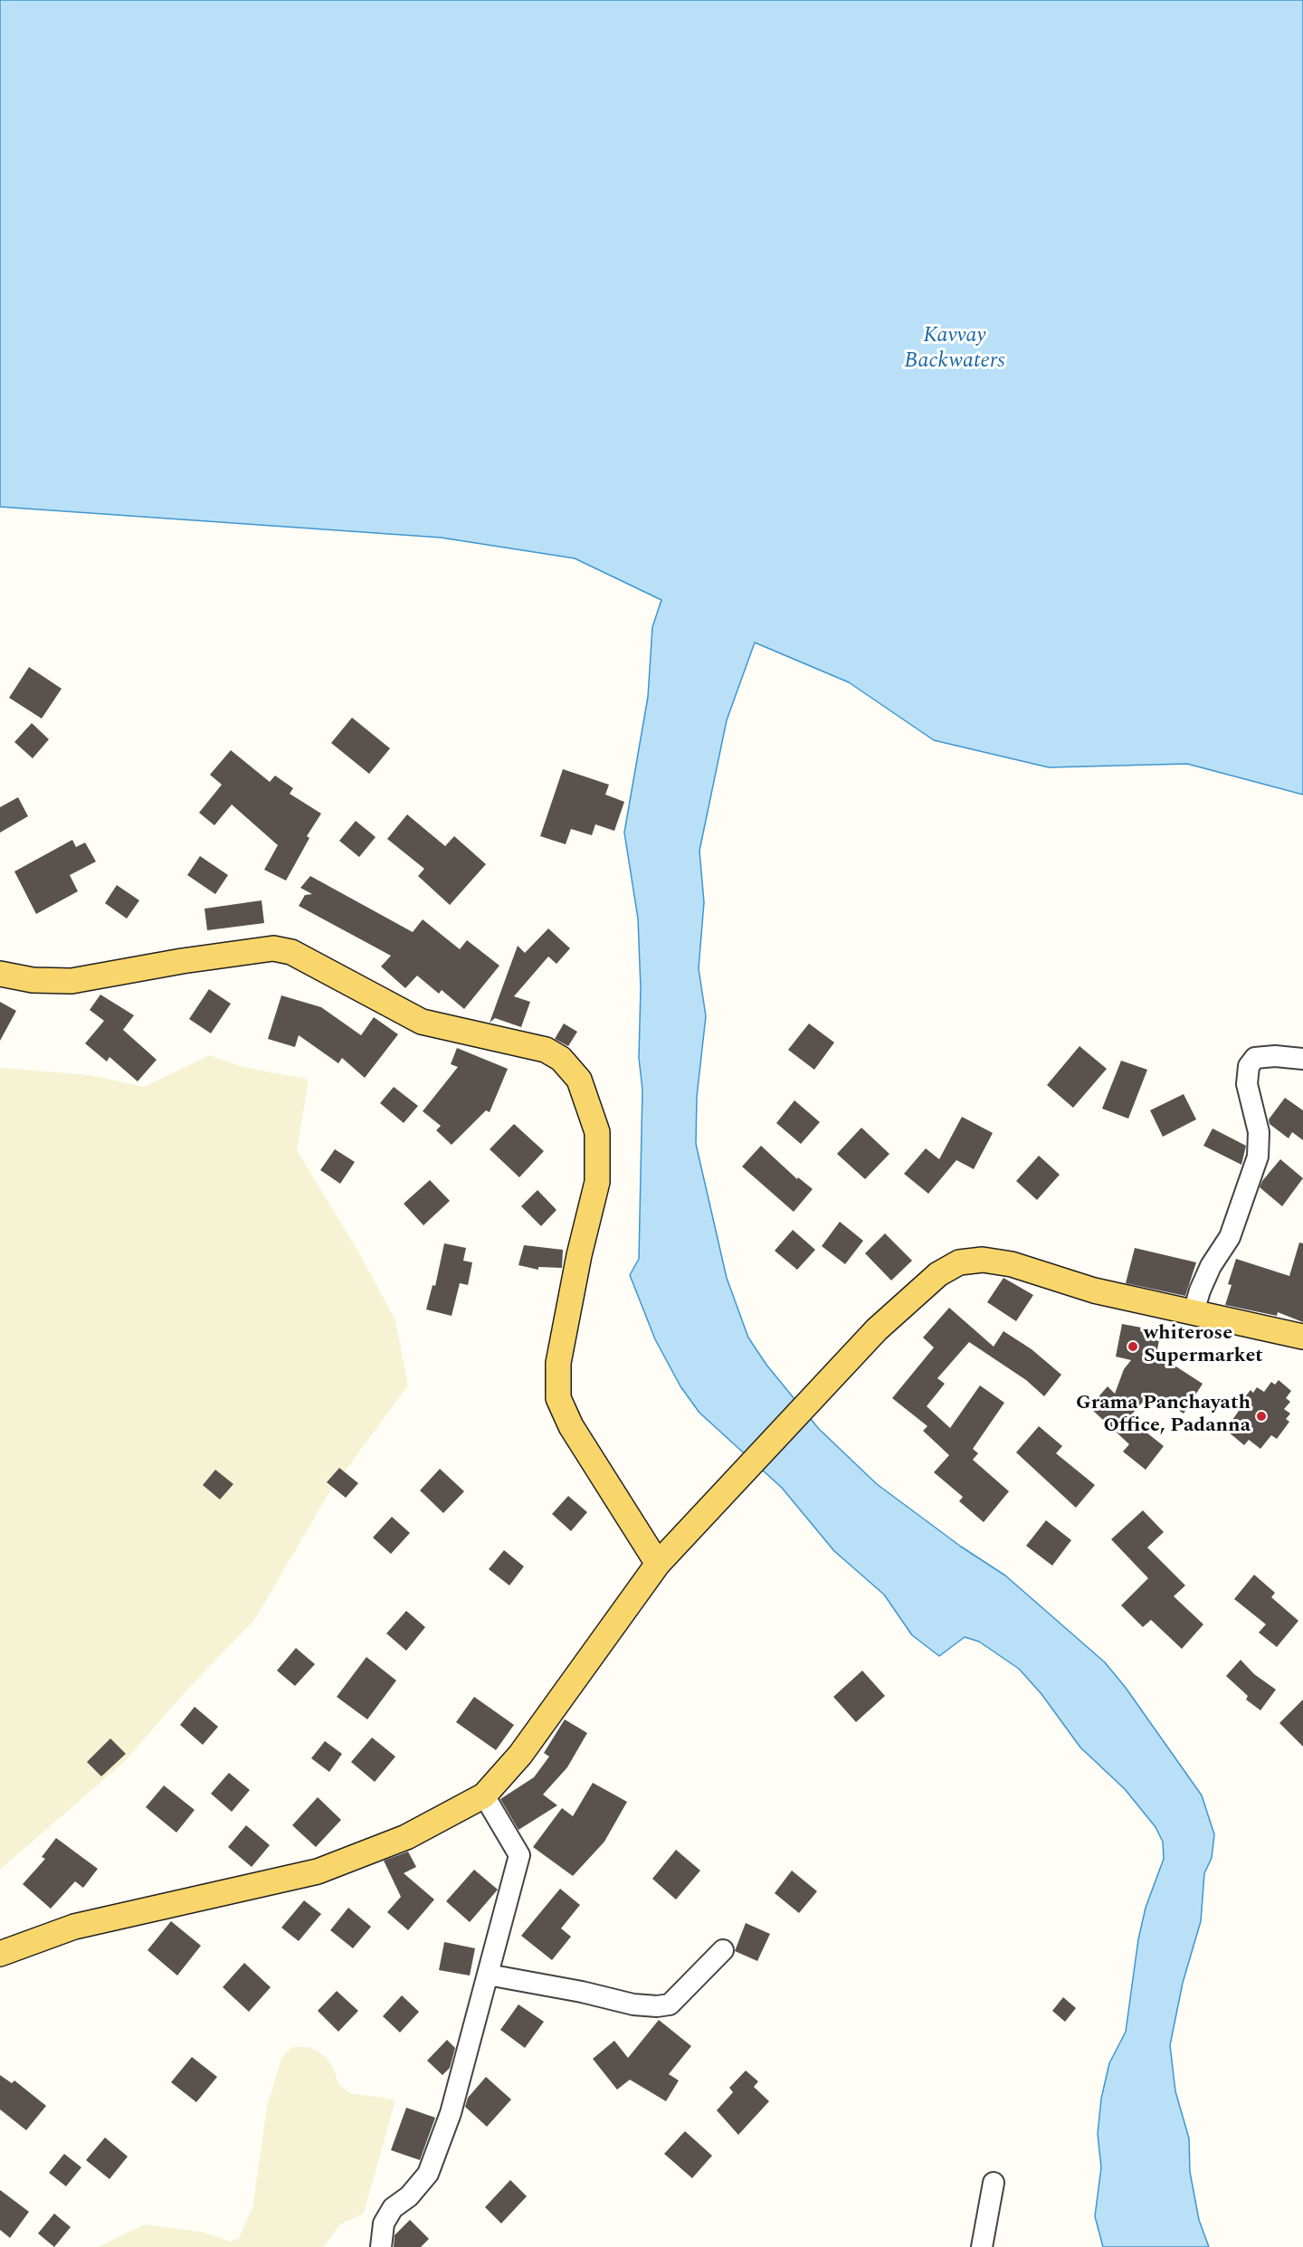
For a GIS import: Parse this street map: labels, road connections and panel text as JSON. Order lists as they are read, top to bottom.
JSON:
{
  "water": ["Kavvay Backwaters"],
  "places": ["whiterose Supermarket", "Grama Panchayath Office, Padanna"]
}
